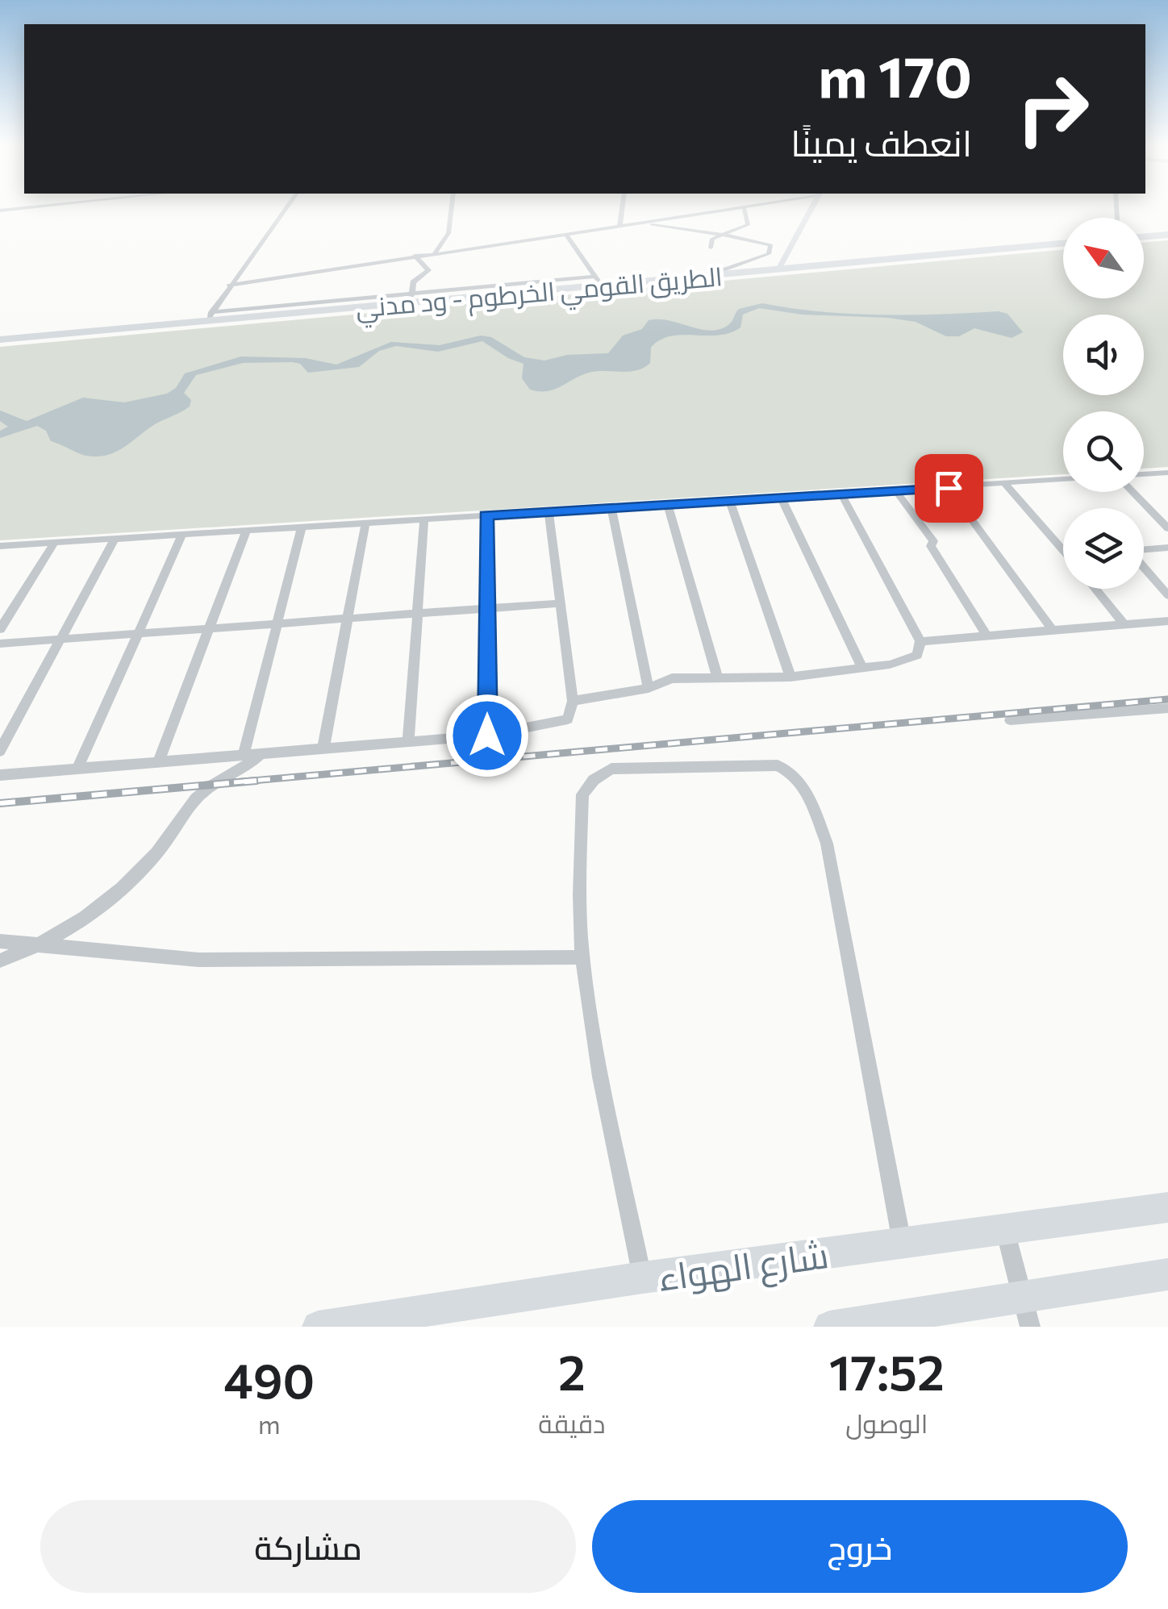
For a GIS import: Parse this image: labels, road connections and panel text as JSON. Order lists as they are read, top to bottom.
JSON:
{
  "streets": {
    "highway": ["الطريق القومي الخرطوم - ود مدني"],
    "main road": ["شارع الهواء"]
  },
  "north": "top left",
  "page": {
    "turn": ["170 m", "انعطف يمينًا"],
    "eta": [
      "17:52",
      "الوصول",
      "2",
      "دقيقة",
      "490",
      "m"
    ],
    "buttons": ["خروج", "مشاركة"]
  }
}
